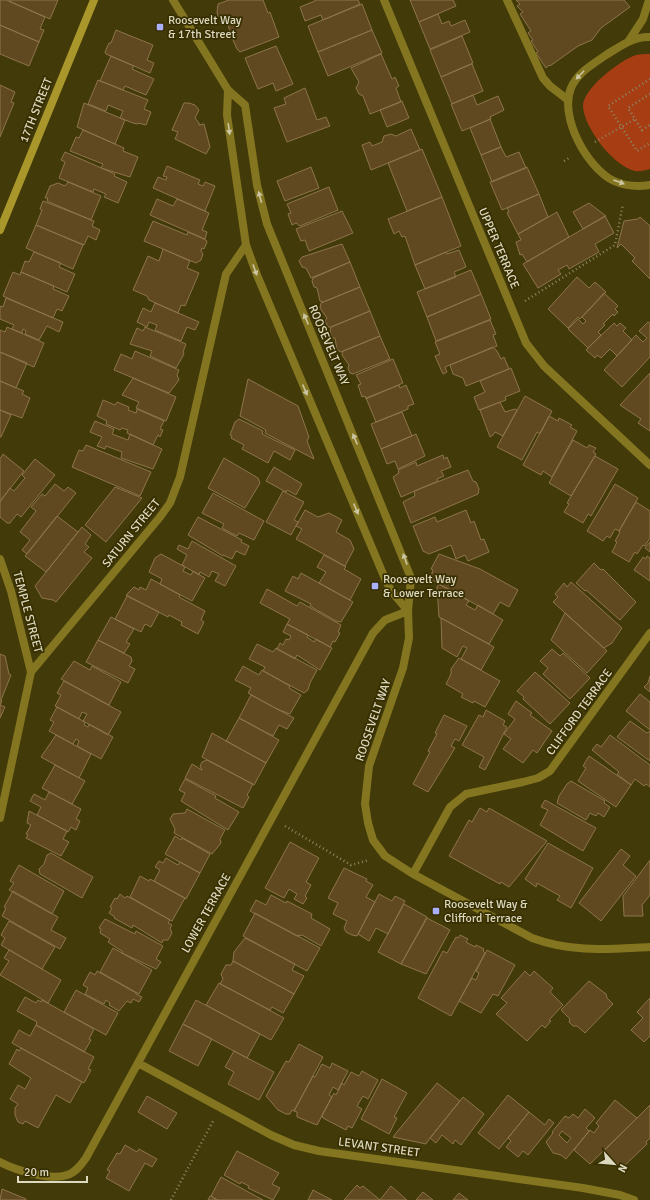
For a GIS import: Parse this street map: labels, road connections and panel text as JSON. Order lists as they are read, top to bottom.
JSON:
{
  "streets": {
    "main road": ["17TH STREET"],
    "street": [
      "UPPER TERRACE",
      "ROOSEVELT WAY",
      "SATURN STREET",
      "TEMPLE STREET",
      "CLIFFORD TERRACE",
      "LOWER TERRACE",
      "LEVANT STREET"
    ]
  },
  "crossings": [
    ["ROOSEVELT WAY", "CLIFFORD TERRACE"],
    ["ROOSEVELT WAY", "LOWER TERRACE"],
    ["SATURN STREET", "TEMPLE STREET"],
    ["LOWER TERRACE", "LEVANT STREET"]
  ],
  "places": {
    "transit": ["Roosevelt Way & 17th Street", "Roosevelt Way & Lower Terrace", "Roosevelt Way & Clifford Terrace"]
  },
  "scale_bar": "20 m",
  "north": "bottom right"
}
